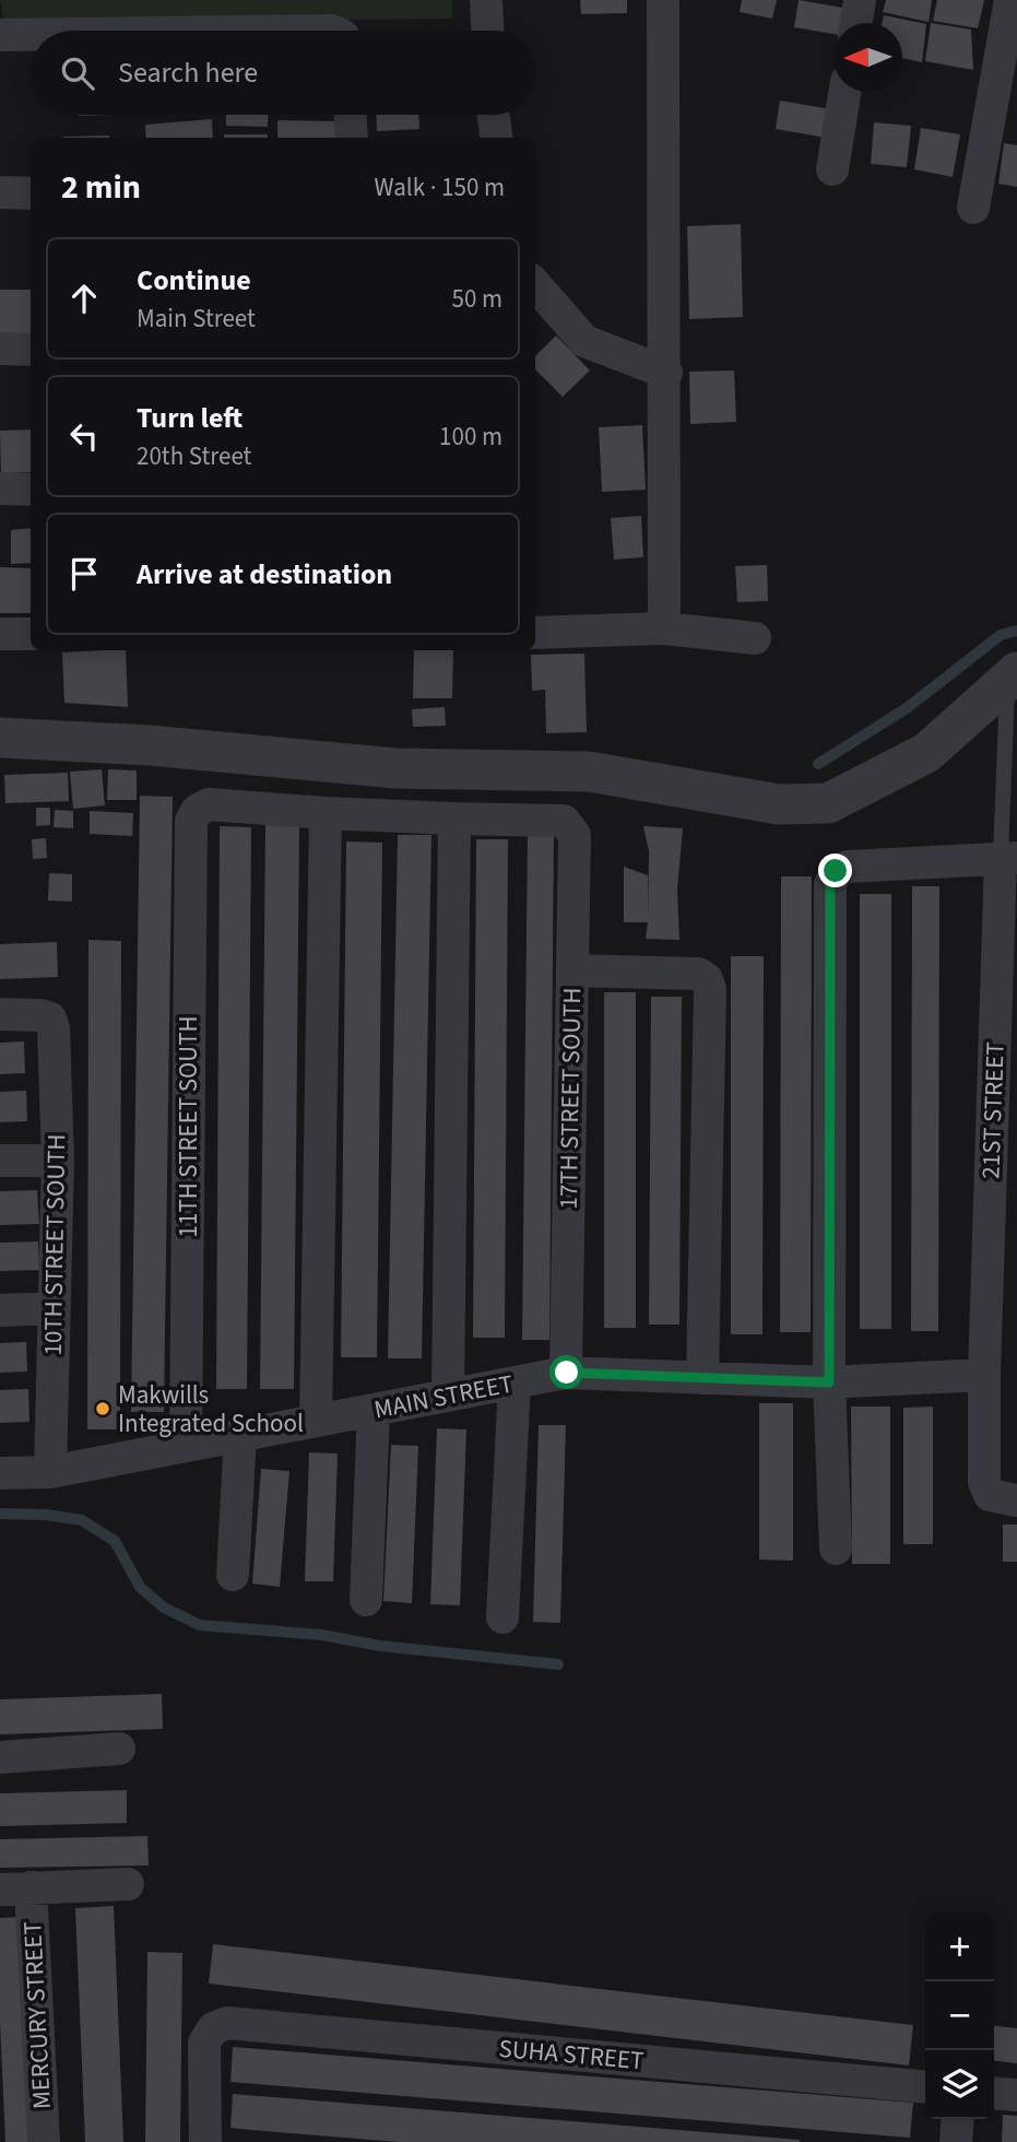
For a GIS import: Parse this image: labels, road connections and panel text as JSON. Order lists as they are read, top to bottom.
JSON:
{
  "streets": {
    "street": [
      "17TH STREET SOUTH",
      "21ST STREET",
      "11TH STREET SOUTH",
      "10TH STREET SOUTH",
      "MAIN STREET",
      "MERCURY STREET",
      "SUHA STREET"
    ]
  },
  "crossings": [
    ["17TH STREET SOUTH", "MAIN STREET"],
    ["21ST STREET", "MAIN STREET"],
    ["11TH STREET SOUTH", "MAIN STREET"],
    ["10TH STREET SOUTH", "MAIN STREET"]
  ],
  "places": ["Makwills Integrated School"],
  "north": "left",
  "page": {
    "search": "Search here",
    "heading": ["2 min", "Walk · 150 m"],
    "list": [
      ["Continue", "Main Street", "50 m"],
      ["Turn left", "20th Street", "100 m"],
      "Arrive at destination"
    ],
    "map_buttons": ["+", "−"]
  }
}
